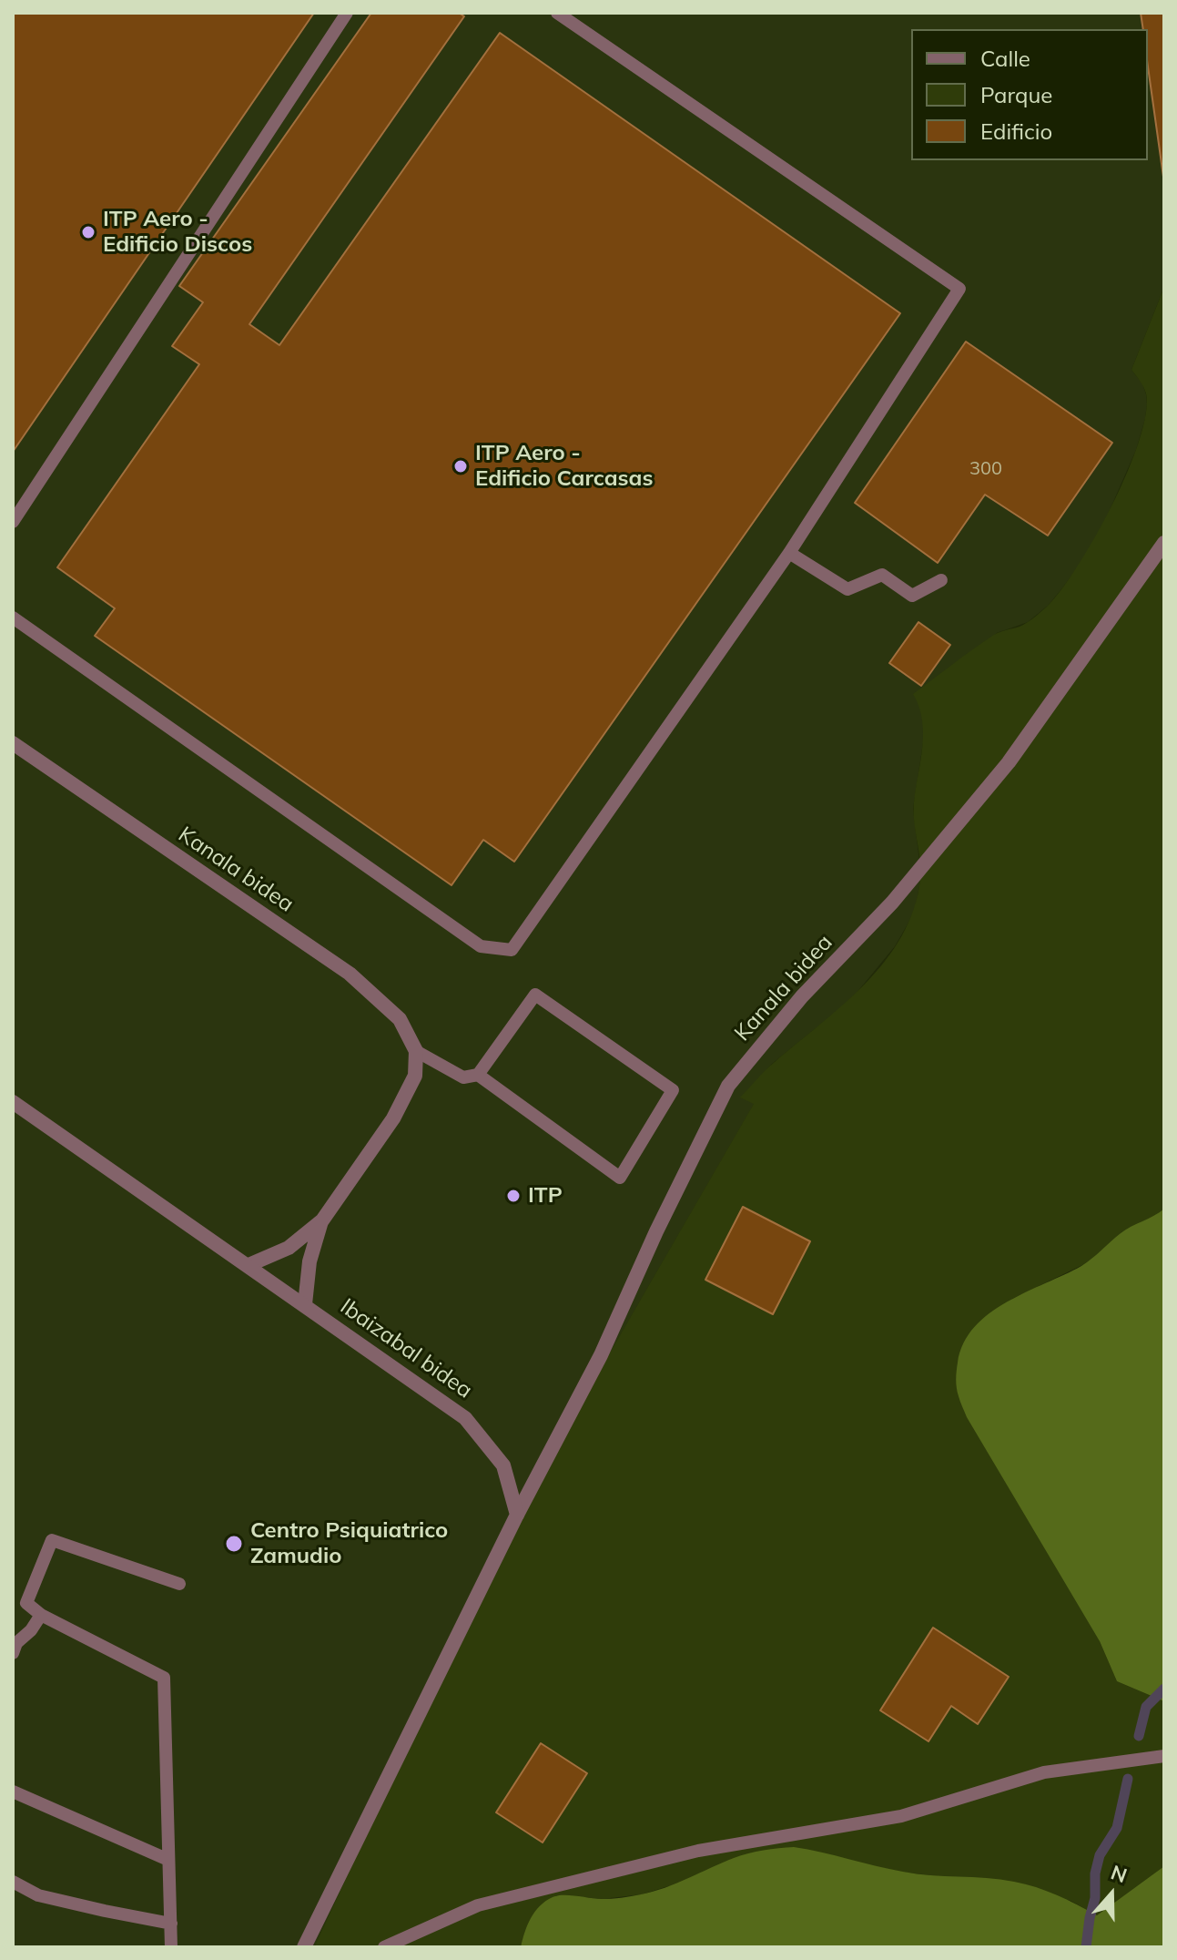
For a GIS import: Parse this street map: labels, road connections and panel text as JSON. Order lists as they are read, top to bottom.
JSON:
{
  "streets": {
    "street": ["Kanala bidea", "Ibaizabal bidea"]
  },
  "crossings": [
    ["Kanala bidea", "Ibaizabal bidea"]
  ],
  "places": [
    "ITP Aero - Edificio Discos",
    "ITP Aero - Edificio Carcasas",
    "ITP",
    "Centro Psiquiatrico Zamudio"
  ],
  "house_numbers": ["300"],
  "legend": ["Calle", "Parque", "Edificio"],
  "north": "top"
}
